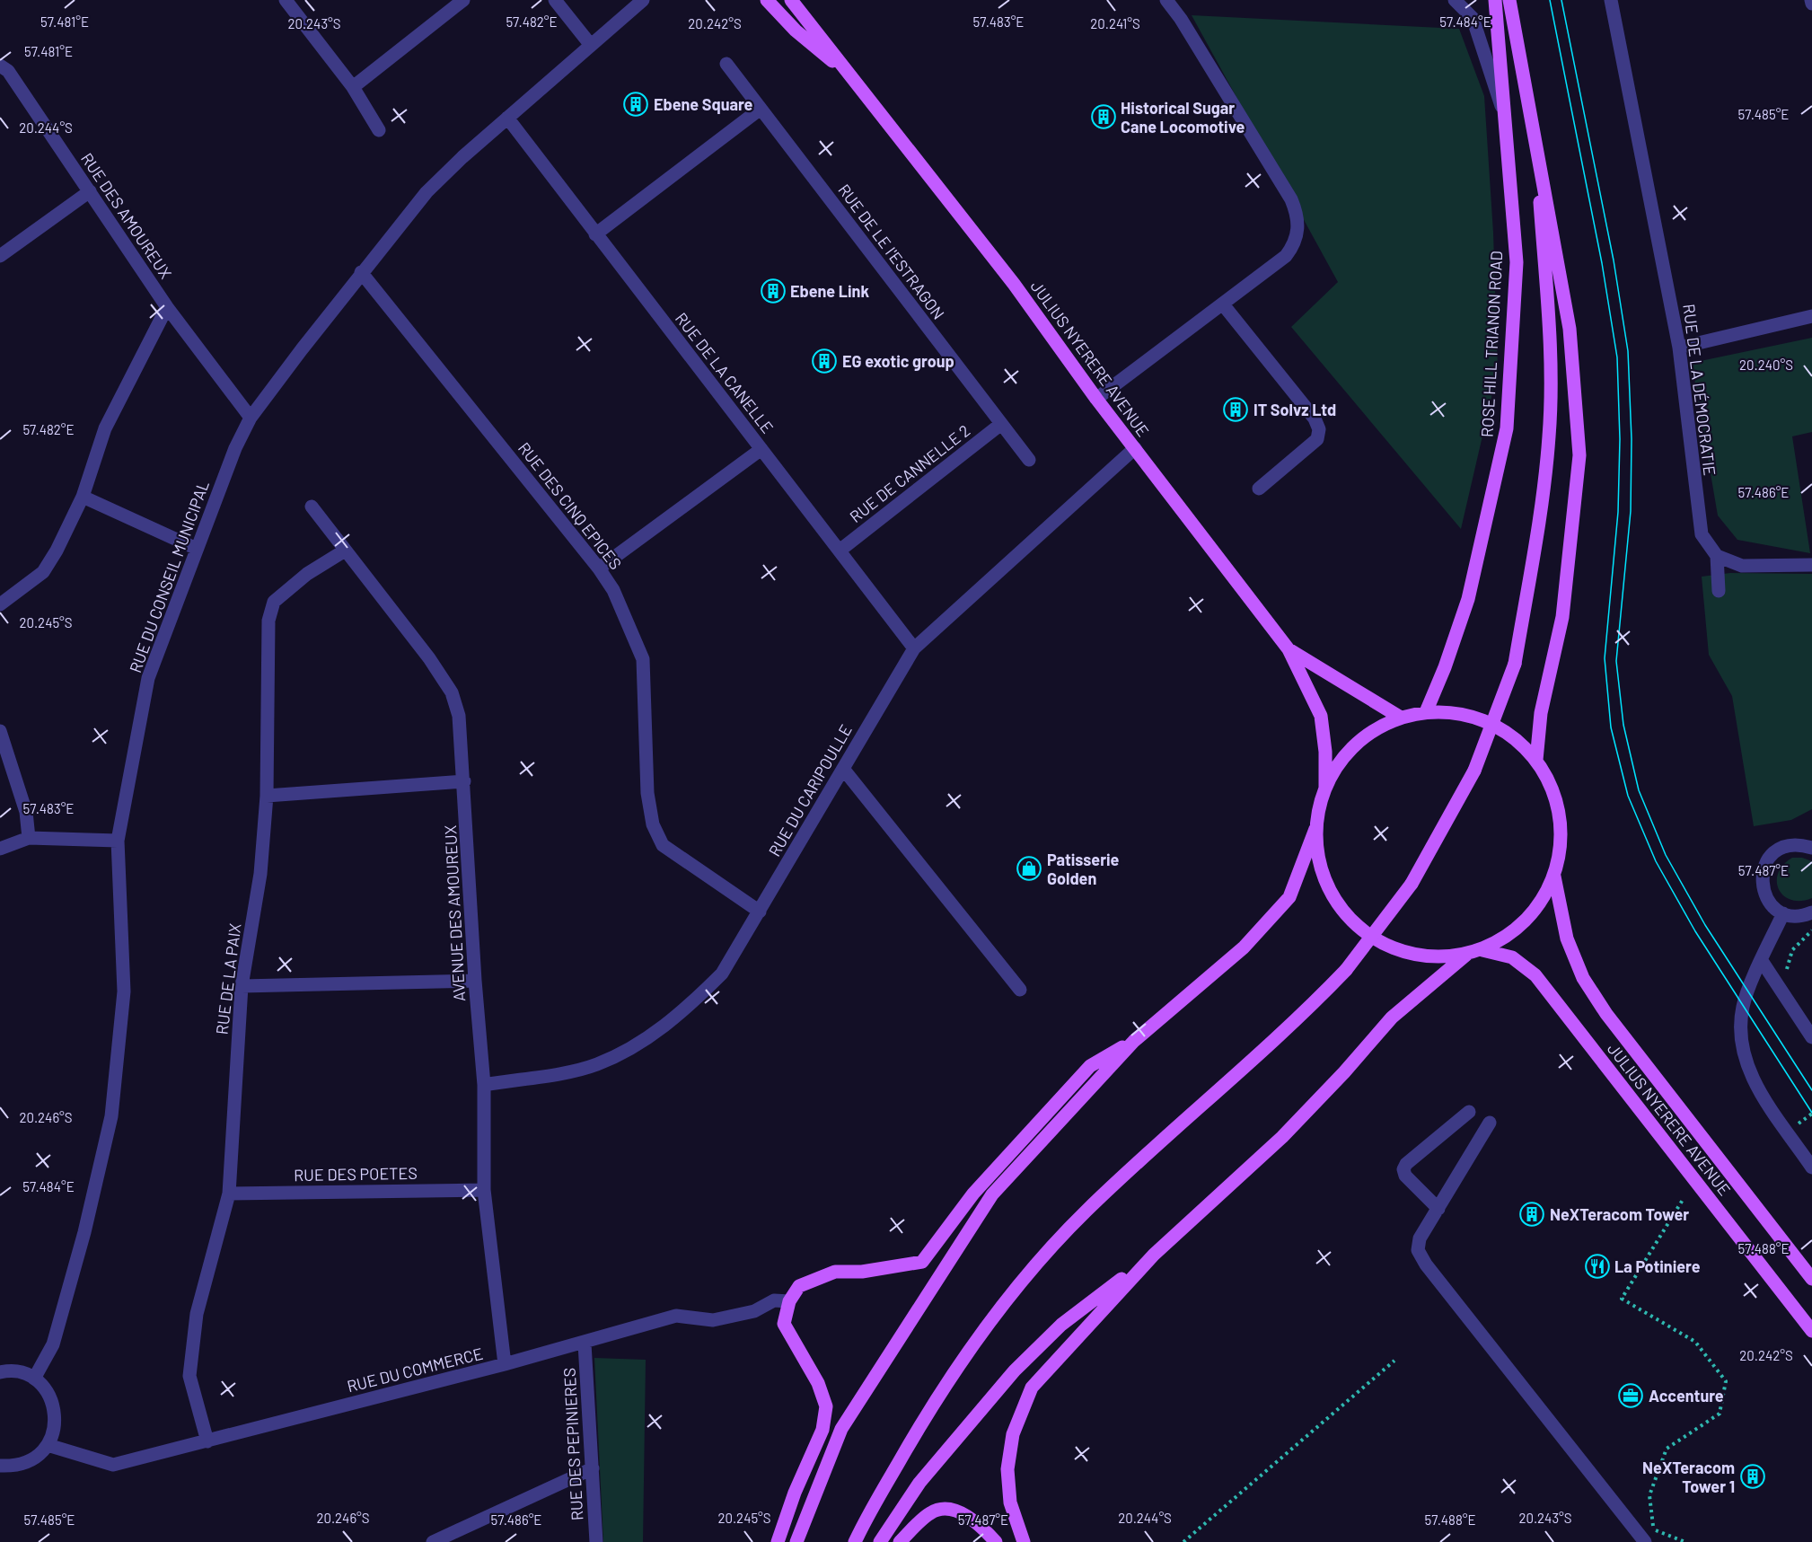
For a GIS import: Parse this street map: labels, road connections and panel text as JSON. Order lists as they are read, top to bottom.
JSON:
{
  "streets": {
    "main road": ["ROSE HILL TRIANON ROAD", "JULIUS NYERERE AVENUE"],
    "street": [
      "RUE DES AMOUREUX",
      "RUE DE LE I'ESTRAGON",
      "RUE DE LA CANELLE",
      "RUE DE LA DÉMOCRATIE",
      "RUE DE CANNELLE 2",
      "RUE DES CINQ EPICES",
      "RUE DU CONSEIL MUNICIPAL",
      "RUE DU CARIPOULLE",
      "AVENUE DES AMOUREUX",
      "RUE DE LA PAIX",
      "RUE DES POETES",
      "RUE DU COMMERCE",
      "RUE DES PEPINIERES"
    ]
  },
  "crossings": [
    ["RUE DE LE I'ESTRAGON", "RUE DE CANNELLE 2"],
    ["ROSE HILL TRIANON ROAD", "JULIUS NYERERE AVENUE"],
    ["JULIUS NYERERE AVENUE", "RUE DU CARIPOULLE"],
    ["RUE DE LA CANELLE", "RUE DE CANNELLE 2"],
    ["RUE DE LA CANELLE", "RUE DU CONSEIL MUNICIPAL"],
    ["RUE DE LA CANELLE", "RUE DU CARIPOULLE"],
    ["RUE DES CINQ EPICES", "RUE DU CONSEIL MUNICIPAL"],
    ["RUE DES CINQ EPICES", "RUE DU CARIPOULLE"],
    ["RUE DU CARIPOULLE", "AVENUE DES AMOUREUX"],
    ["AVENUE DES AMOUREUX", "RUE DE LA PAIX"],
    ["AVENUE DES AMOUREUX", "RUE DES POETES"],
    ["AVENUE DES AMOUREUX", "RUE DU COMMERCE"],
    ["RUE DE LA PAIX", "RUE DES POETES"],
    ["RUE DE LA PAIX", "RUE DU COMMERCE"],
    ["RUE DU COMMERCE", "RUE DES PEPINIERES"]
  ],
  "places": {
    "building": [
      "Ebene Square",
      "Historical Sugar Cane Locomotive",
      "Ebene Link",
      "EG exotic group",
      "IT Solvz Ltd",
      "NeXTeracom Tower",
      "NeXTeracom Tower 1"
    ],
    "shop": ["Patisserie Golden"],
    "restaurant": ["La Potiniere"],
    "office": ["Accenture"]
  },
  "coordinates": [
    "57.481°E",
    "57.483°E",
    "57.482°E",
    "57.484°E",
    "20.243°S",
    "20.242°S",
    "20.241°S",
    "57.485°E",
    "20.244°S",
    "20.240°S",
    "57.486°E",
    "20.245°S",
    "57.487°E",
    "20.246°S",
    "57.488°E"
  ]
}
